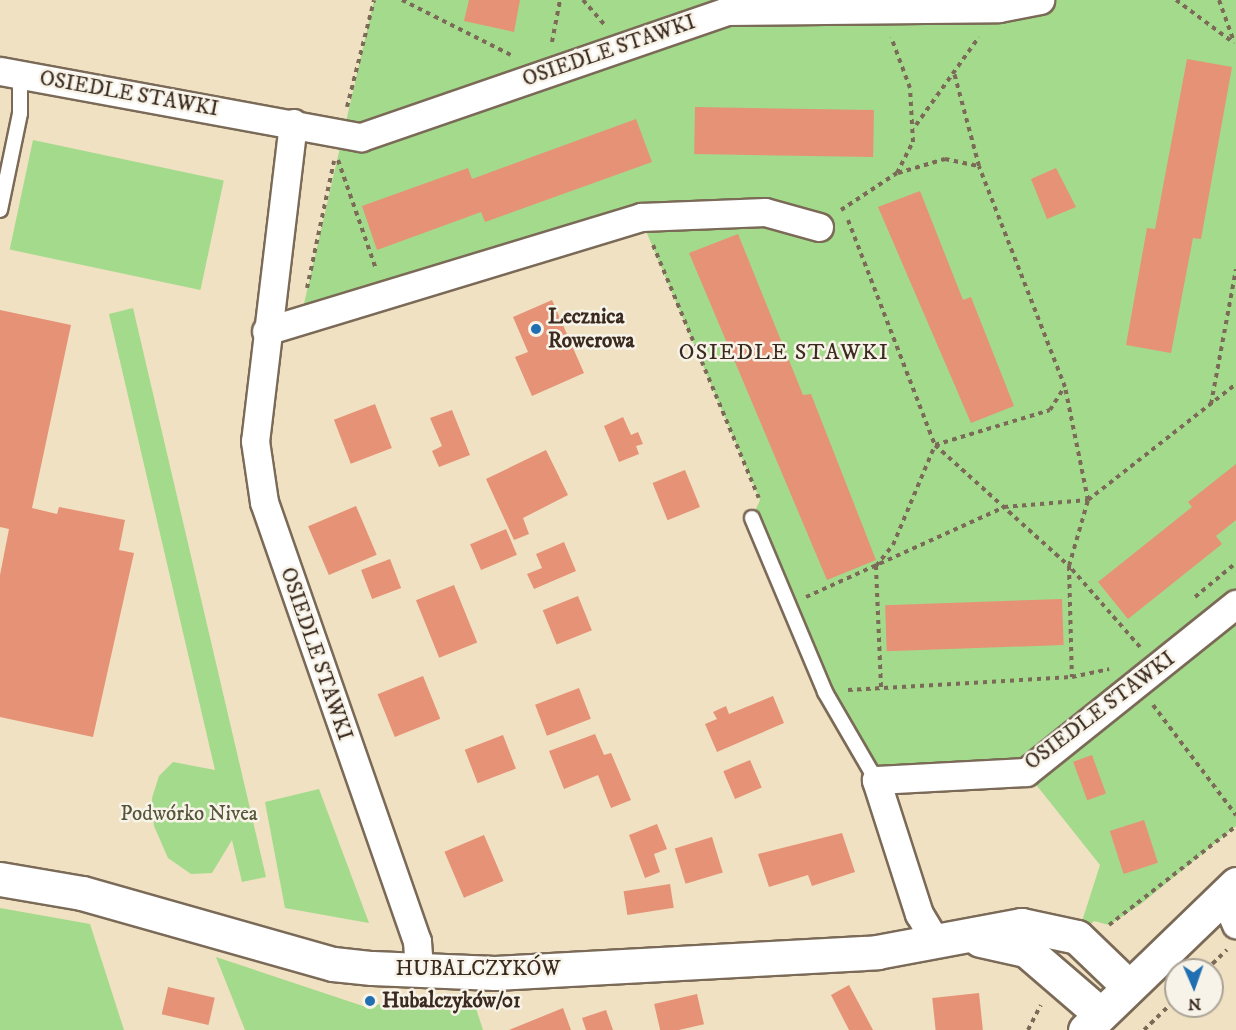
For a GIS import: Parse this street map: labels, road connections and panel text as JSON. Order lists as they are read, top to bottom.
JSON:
{
  "streets": {
    "street": ["OSIEDLE STAWKI", "HUBALCZYKÓW"]
  },
  "crossings": [
    ["OSIEDLE STAWKI", "HUBALCZYKÓW"]
  ],
  "districts": ["OSIEDLE STAWKI"],
  "parks": ["Podwórko Nivea"],
  "places": ["Lecznica Rowerowa", "Hubalczyków/01"],
  "north": "bottom"
}
